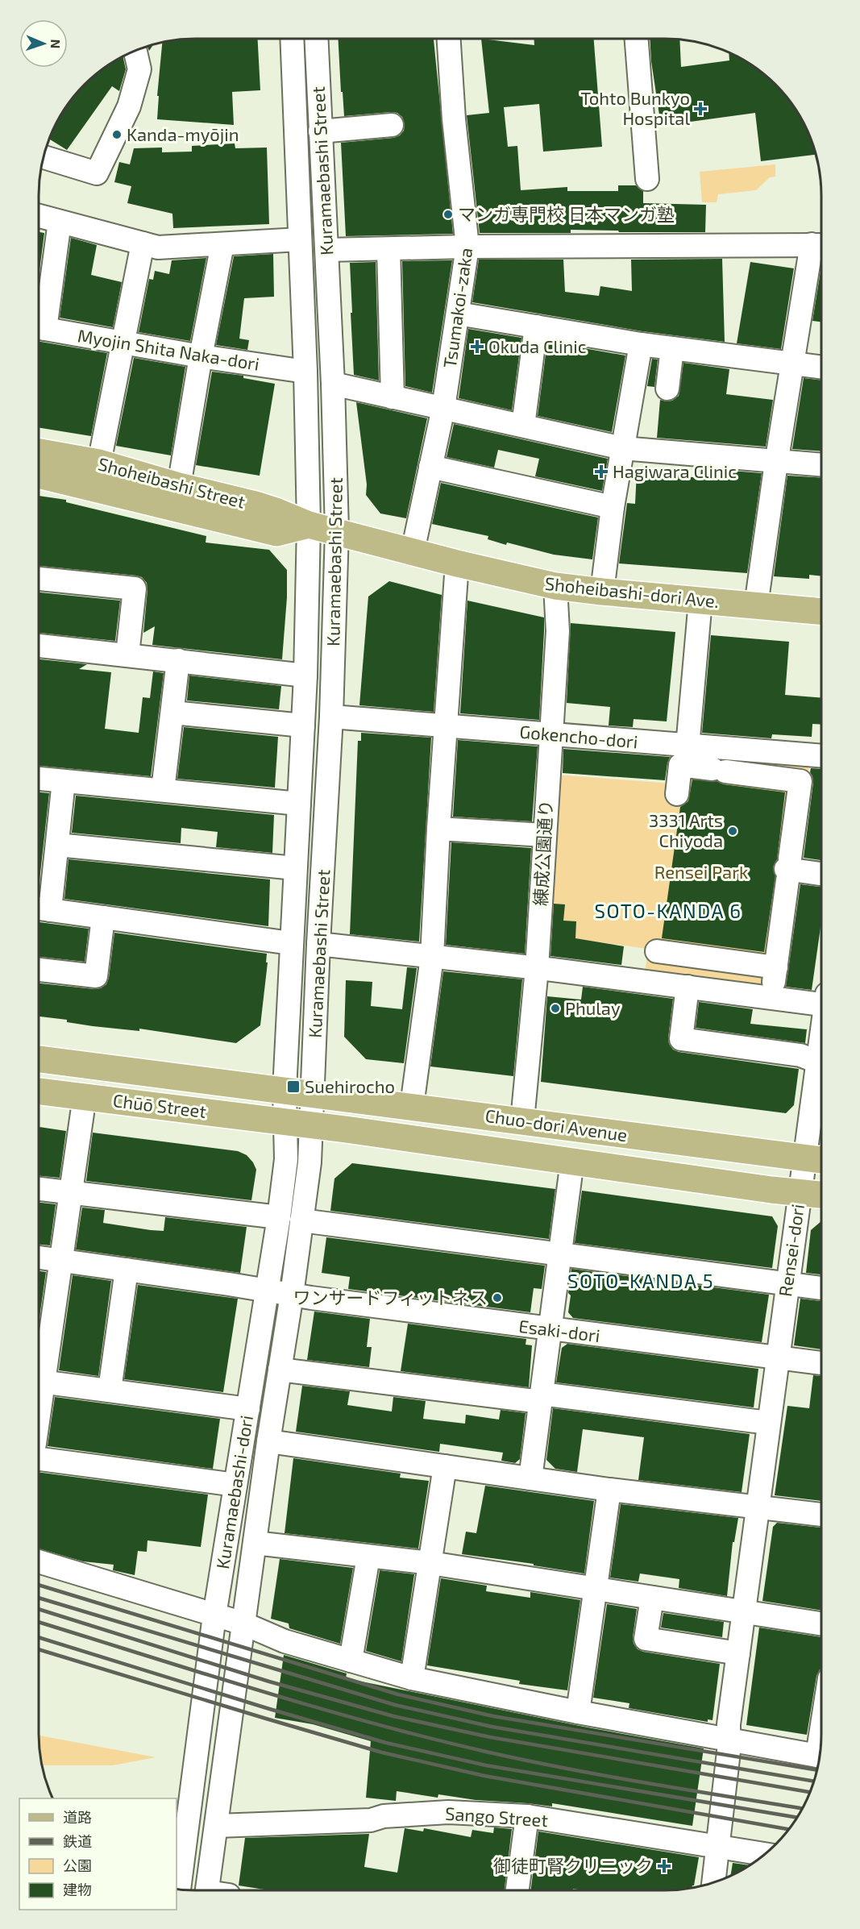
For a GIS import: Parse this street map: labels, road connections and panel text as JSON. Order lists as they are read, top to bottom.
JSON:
{
  "streets": {
    "main road": [
      "Shoheibashi Street",
      "Shoheibashi-dori Ave.",
      "Chūō Street",
      "Chuo-dori Avenue"
    ],
    "street": [
      "Kuramaebashi Street",
      "Tsumakoi-zaka",
      "Myojin Shita Naka-dori",
      "Gokencho-dori",
      "練成公園通り",
      "Rensei-dori",
      "Esaki-dori",
      "Kuramaebashi-dori",
      "Sango Street"
    ]
  },
  "crossings": [
    ["Kuramaebashi Street", "Myojin Shita Naka-dori"],
    ["Kuramaebashi Street", "Shoheibashi Street"],
    ["Kuramaebashi Street", "Gokencho-dori"],
    ["Kuramaebashi Street", "Chūō Street"],
    ["Kuramaebashi Street", "Chuo-dori Avenue"],
    ["Kuramaebashi Street", "Kuramaebashi-dori"],
    ["Tsumakoi-zaka", "Shoheibashi Street"],
    ["Tsumakoi-zaka", "Shoheibashi-dori Ave."],
    ["Shoheibashi Street", "Shoheibashi-dori Ave."],
    ["Shoheibashi-dori Ave.", "練成公園通り"],
    ["Gokencho-dori", "練成公園通り"],
    ["練成公園通り", "Chuo-dori Avenue"],
    ["Chūō Street", "Chuo-dori Avenue"],
    ["Chūō Street", "Kuramaebashi-dori"],
    ["Chuo-dori Avenue", "Rensei-dori"],
    ["Chuo-dori Avenue", "Kuramaebashi-dori"],
    ["Rensei-dori", "Esaki-dori"],
    ["Rensei-dori", "Sango Street"],
    ["Esaki-dori", "Kuramaebashi-dori"],
    ["Kuramaebashi-dori", "Sango Street"]
  ],
  "districts": ["SOTO-KANDA 6", "SOTO-KANDA 5"],
  "parks": ["Rensei Park"],
  "places": {
    "health": [
      "Tohto Bunkyo Hospital",
      "Okuda Clinic",
      "Hagiwara Clinic",
      "御徒町腎クリニック"
    ],
    "other": [
      "Kanda-myōjin",
      "マンガ専門校 日本マンガ塾",
      "3331 Arts Chiyoda",
      "Phulay",
      "ワンサードフィットネス"
    ],
    "transit": ["Suehirocho"]
  },
  "legend": [
    "道路",
    "鉄道",
    "公園",
    "建物"
  ],
  "north": "right"
}
